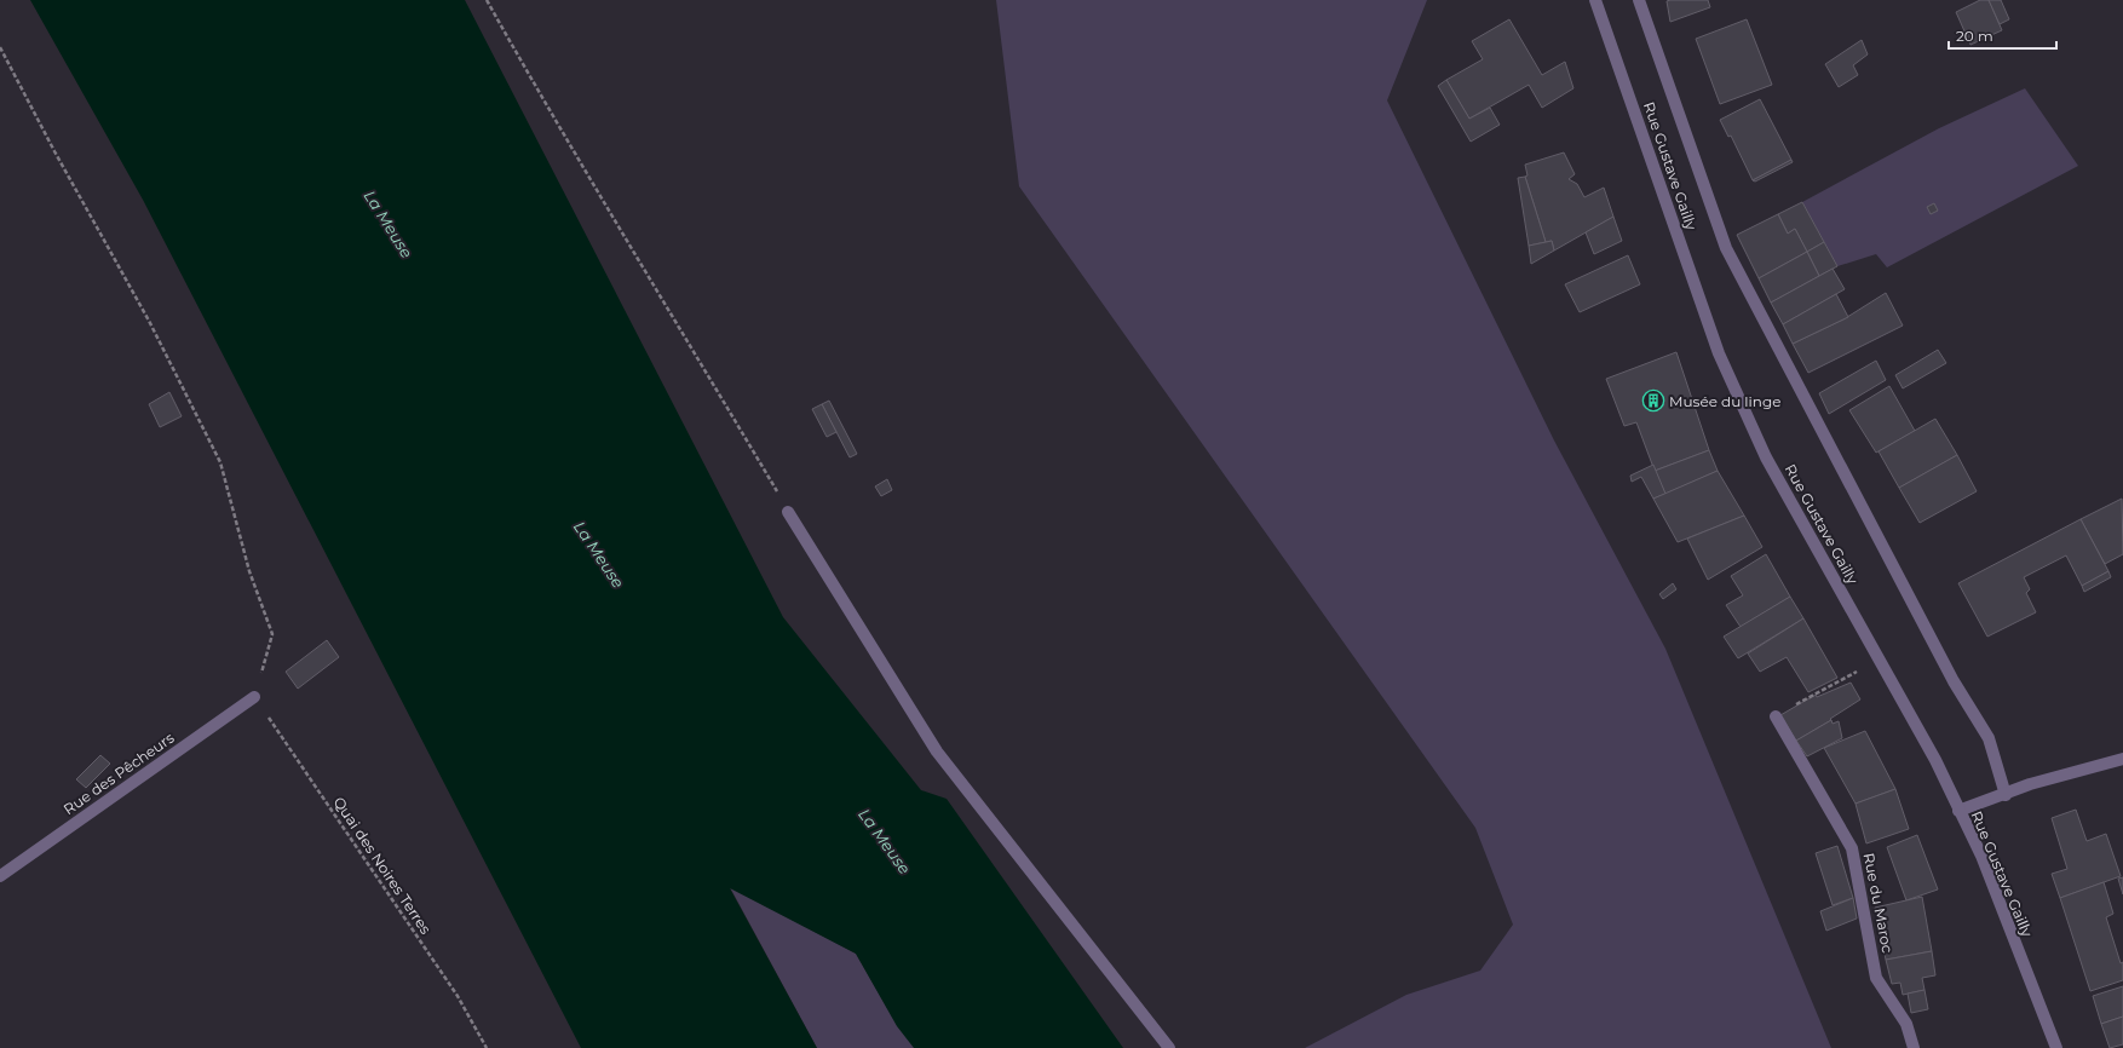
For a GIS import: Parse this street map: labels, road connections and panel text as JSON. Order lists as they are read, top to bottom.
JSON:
{
  "streets": {
    "street": ["Rue Gustave Gailly", "Rue des Pêcheurs", "Rue du Maroc"],
    "path": ["Quai des Noires Terres"]
  },
  "crossings": [
    ["Rue des Pêcheurs", "Quai des Noires Terres"]
  ],
  "water": ["La Meuse"],
  "places": {
    "building": ["Musée du linge"]
  },
  "scale_bar": "20 m"
}
